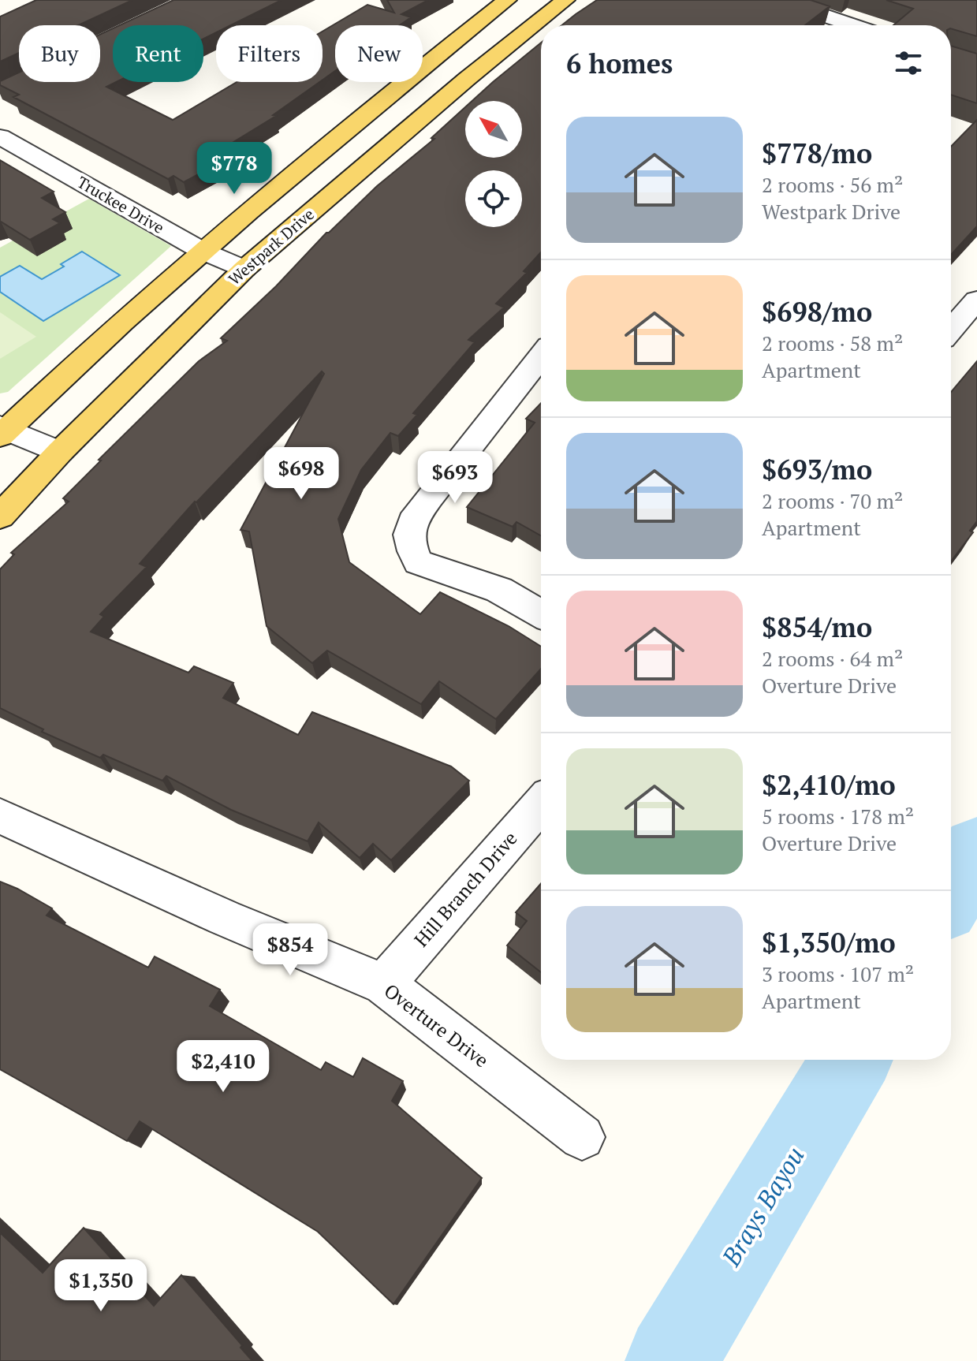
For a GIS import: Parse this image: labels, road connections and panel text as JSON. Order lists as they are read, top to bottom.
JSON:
{
  "streets": {
    "main road": ["Westpark Drive"],
    "street": ["Truckee Drive", "Hill Branch Drive", "Overture Drive"]
  },
  "crossings": [
    ["Truckee Drive", "Westpark Drive"],
    ["Hill Branch Drive", "Overture Drive"]
  ],
  "water": ["Brays Bayou"],
  "north": "top left",
  "page": {
    "chip": [
      "Buy",
      "Rent",
      "Filters",
      "New"
    ],
    "heading": "6 homes",
    "list": [
      {
        "name": "$778/mo",
        "note": "2 rooms · 56 m² · Westpark Drive"
      },
      {
        "name": "$698/mo",
        "note": "2 rooms · 58 m² · Apartment"
      },
      {
        "name": "$693/mo",
        "note": "2 rooms · 70 m² · Apartment"
      },
      {
        "name": "$854/mo",
        "note": "2 rooms · 64 m² · Overture Drive"
      },
      {
        "name": "$2,410/mo",
        "note": "5 rooms · 178 m² · Overture Drive"
      },
      {
        "name": "$1,350/mo",
        "note": "3 rooms · 107 m² · Apartment"
      }
    ],
    "price": [
      "$778",
      "$698",
      "$693",
      "$854",
      "$2,410",
      "$1,350"
    ]
  }
}
